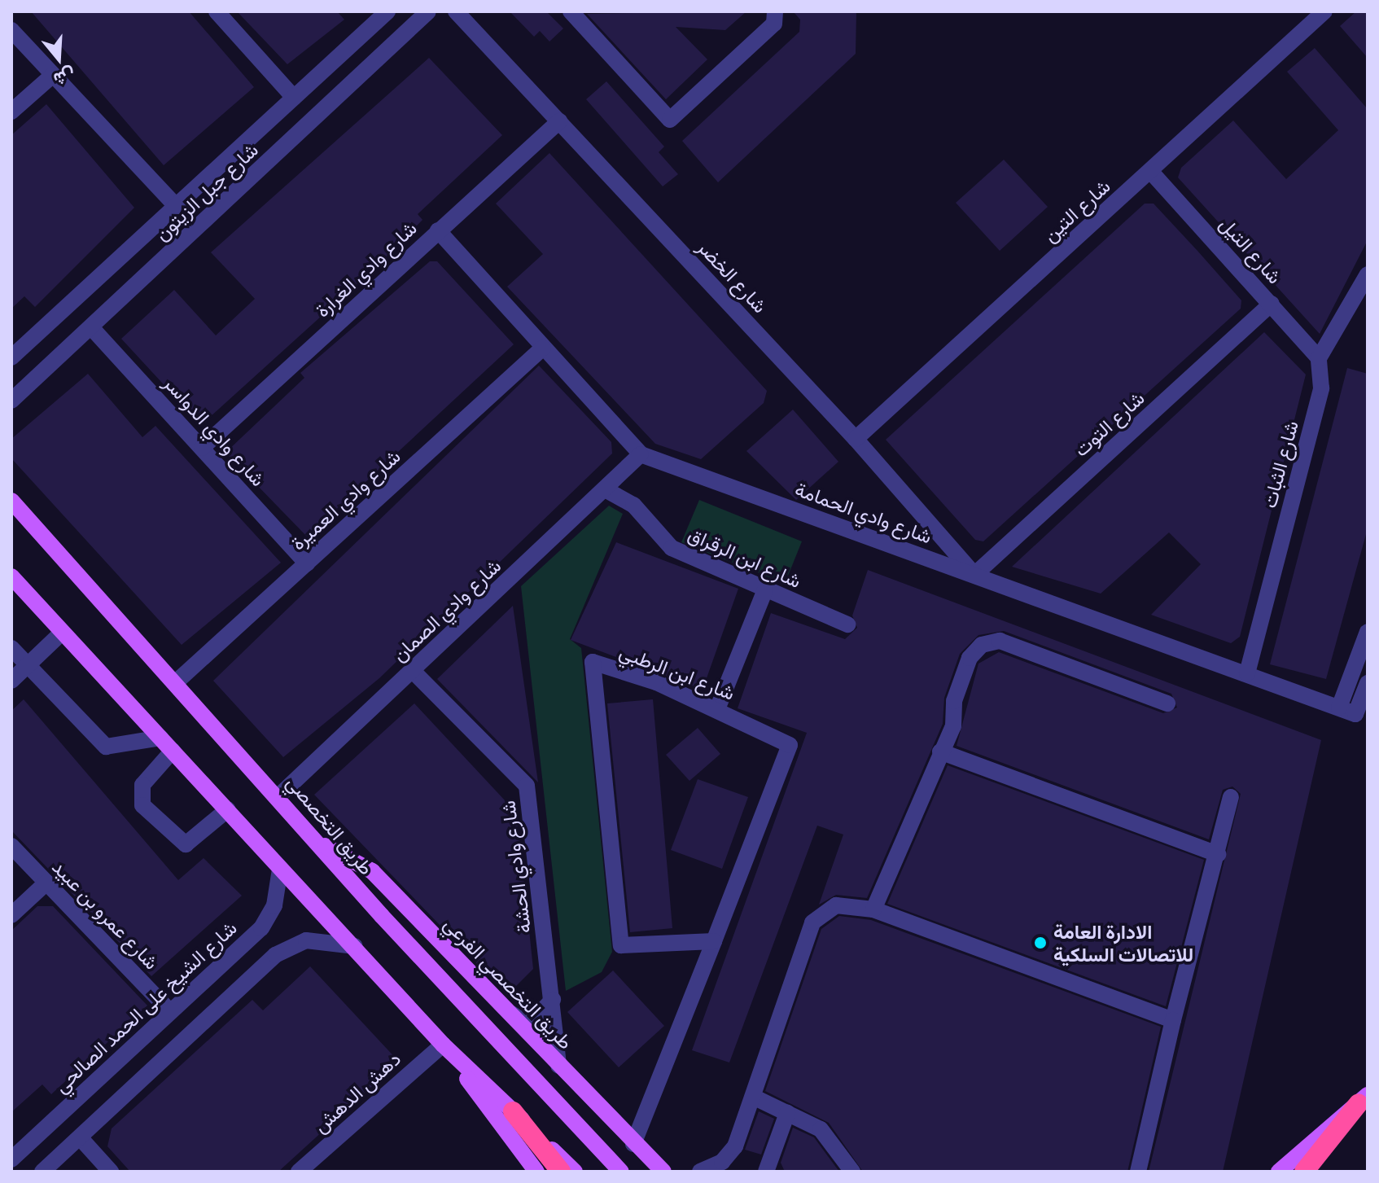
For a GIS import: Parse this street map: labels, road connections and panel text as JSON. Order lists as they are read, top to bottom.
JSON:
{
  "streets": {
    "main road": ["طريق التخصصي", "طريق التخصصي الفرعي"],
    "street": [
      "شارع جبل الزيتون",
      "شارع التين",
      "شارع التيل",
      "شارع وادي الغرارة",
      "شارع الخضر",
      "شارع التوت",
      "شارع وادي الدواسر",
      "شارع الثبات",
      "شارع وادي العميرة",
      "شارع وادي الحمامة",
      "شارع ابن الرقراق",
      "شارع وادي الصمان",
      "شارع ابن الرطبي",
      "شارع وادي الحشة",
      "شارع عمرو بن عبيد",
      "شارع الشيخ على الحمد الصالحي",
      "دهش الدهش"
    ]
  },
  "crossings": [
    ["شارع جبل الزيتون", "شارع وادي الدواسر"],
    ["شارع التين", "شارع التيل"],
    ["شارع التين", "شارع الخضر"],
    ["شارع التيل", "شارع التوت"],
    ["شارع التيل", "شارع الثبات"],
    ["شارع وادي الغرارة", "شارع الخضر"],
    ["شارع وادي الغرارة", "شارع وادي الدواسر"],
    ["شارع وادي الغرارة", "شارع وادي الحمامة"],
    ["شارع الخضر", "شارع التوت"],
    ["شارع الخضر", "شارع وادي الحمامة"],
    ["شارع التوت", "شارع وادي الحمامة"],
    ["شارع وادي الدواسر", "شارع وادي العميرة"],
    ["شارع الثبات", "شارع وادي الحمامة"],
    ["شارع وادي العميرة", "شارع وادي الحمامة"],
    ["شارع وادي العميرة", "طريق التخصصي"],
    ["شارع وادي الحمامة", "شارع وادي الصمان"],
    ["شارع ابن الرقراق", "شارع وادي الصمان"],
    ["شارع وادي الصمان", "طريق التخصصي"],
    ["شارع وادي الصمان", "شارع وادي الحشة"],
    ["شارع ابن الرطبي", "طريق التخصصي الفرعي"],
    ["طريق التخصصي", "طريق التخصصي الفرعي"],
    ["شارع وادي الحشة", "طريق التخصصي الفرعي"],
    ["شارع عمرو بن عبيد", "شارع الشيخ على الحمد الصالحي"]
  ],
  "places": ["الادارة العامة للاتصالات السلكية"],
  "north": "bottom"
}
